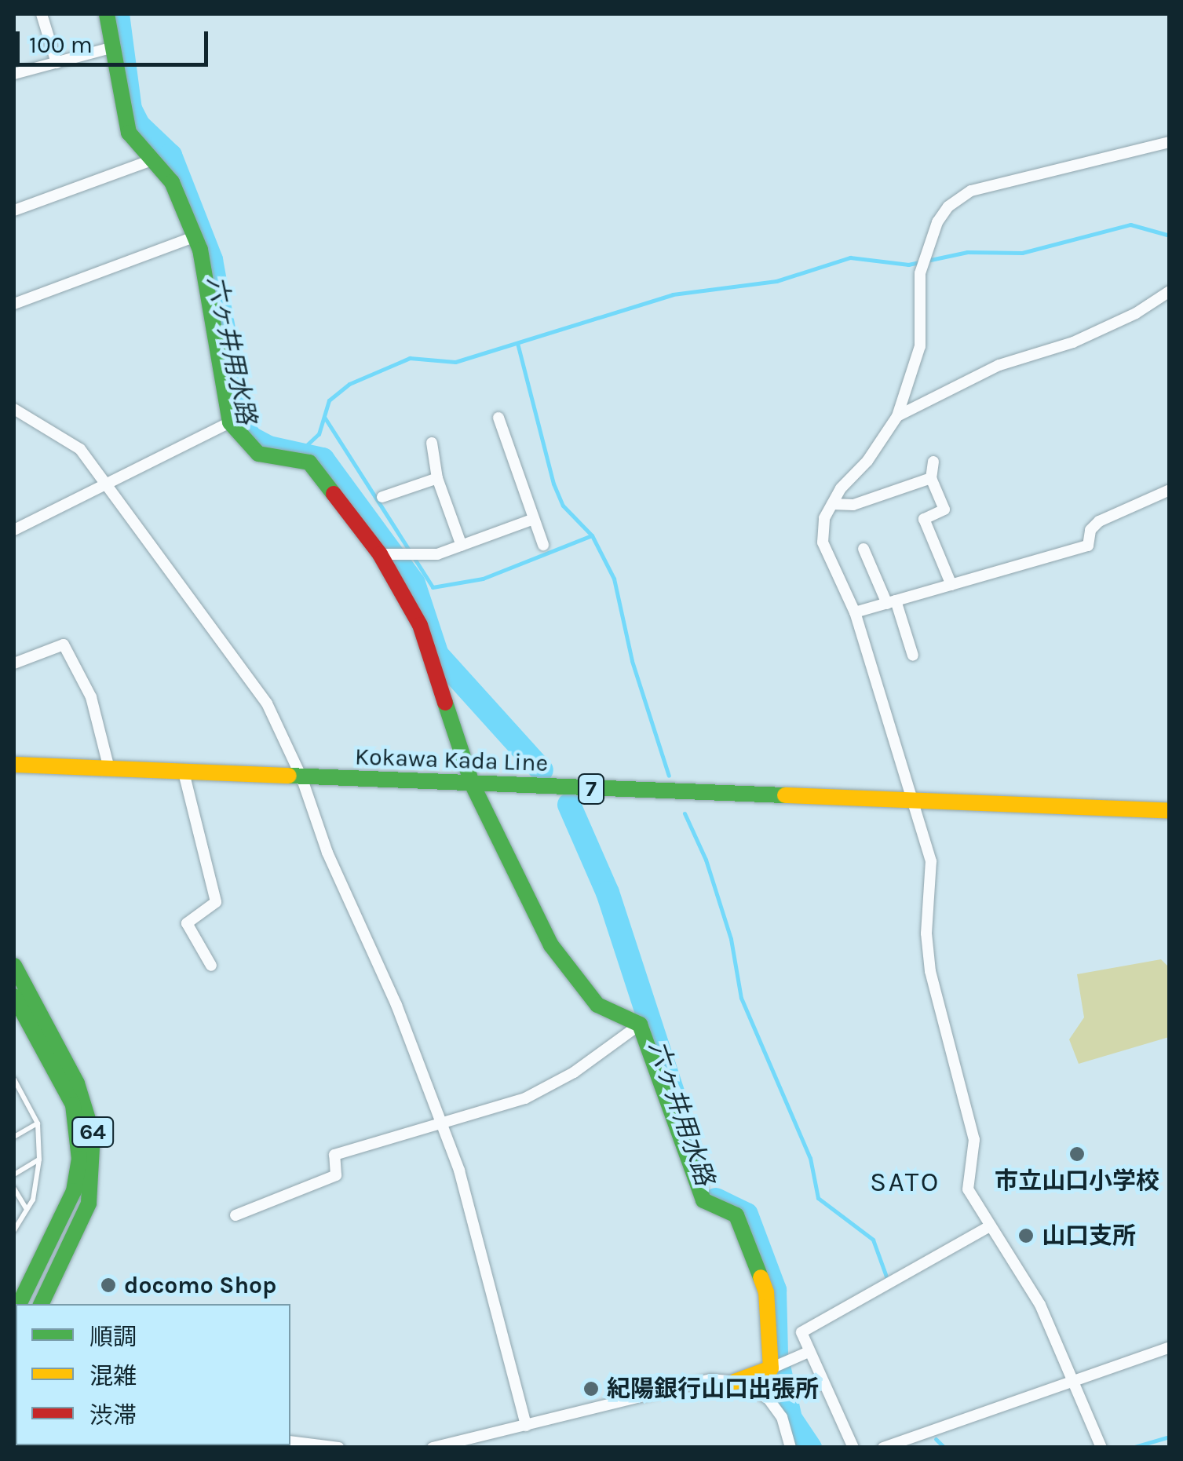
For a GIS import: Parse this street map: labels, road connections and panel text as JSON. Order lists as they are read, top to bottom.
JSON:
{
  "streets": {
    "main road": ["Kokawa Kada Line", "7", "64"]
  },
  "districts": ["SATO"],
  "water": ["六ヶ井用水路"],
  "places": [
    "市立山口小学校",
    "山口支所",
    "docomo Shop",
    "紀陽銀行山口出張所"
  ],
  "legend": ["順調", "混雑", "渋滞"],
  "scale_bar": "100 m"
}
